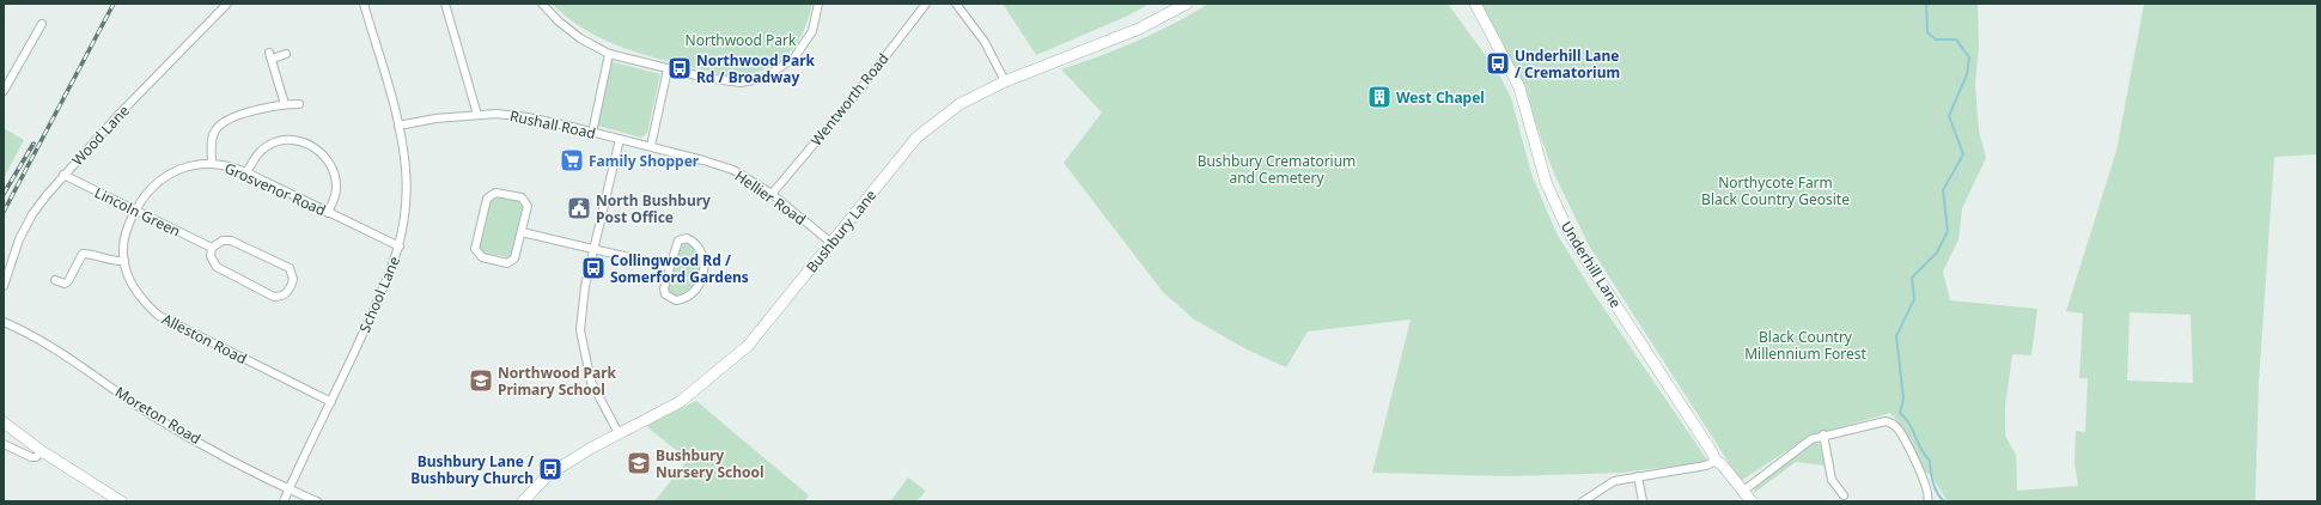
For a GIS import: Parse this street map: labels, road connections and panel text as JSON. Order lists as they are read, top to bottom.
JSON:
{
  "streets": {
    "street": [
      "Wentworth Road",
      "Rushall Road",
      "Wood Lane",
      "Grosvenor Road",
      "Hellier Road",
      "Lincoln Green",
      "Bushbury Lane",
      "Underhill Lane",
      "School Lane",
      "Alleston Road",
      "Moreton Road"
    ]
  },
  "crossings": [
    ["Wentworth Road", "Hellier Road"],
    ["Rushall Road", "Hellier Road"],
    ["Rushall Road", "School Lane"],
    ["Wood Lane", "Lincoln Green"],
    ["Grosvenor Road", "Lincoln Green"],
    ["Grosvenor Road", "School Lane"],
    ["Grosvenor Road", "Alleston Road"],
    ["Hellier Road", "Bushbury Lane"],
    ["Lincoln Green", "Alleston Road"],
    ["School Lane", "Alleston Road"],
    ["School Lane", "Moreton Road"]
  ],
  "parks": [
    "Northwood Park",
    "Bushbury Crematorium and Cemetery",
    "Northycote Farm Black Country Geosite",
    "Black Country Millennium Forest"
  ],
  "places": {
    "bus stop": [
      "Underhill Lane / Crematorium",
      "Northwood Park Rd / Broadway",
      "Collingwood Rd / Somerford Gardens",
      "Bushbury Lane / Bushbury Church"
    ],
    "building": ["West Chapel"],
    "supermarket": ["Family Shopper"],
    "public building": ["North Bushbury Post Office"],
    "school or university": ["Northwood Park Primary School", "Bushbury Nursery School"]
  }
}
